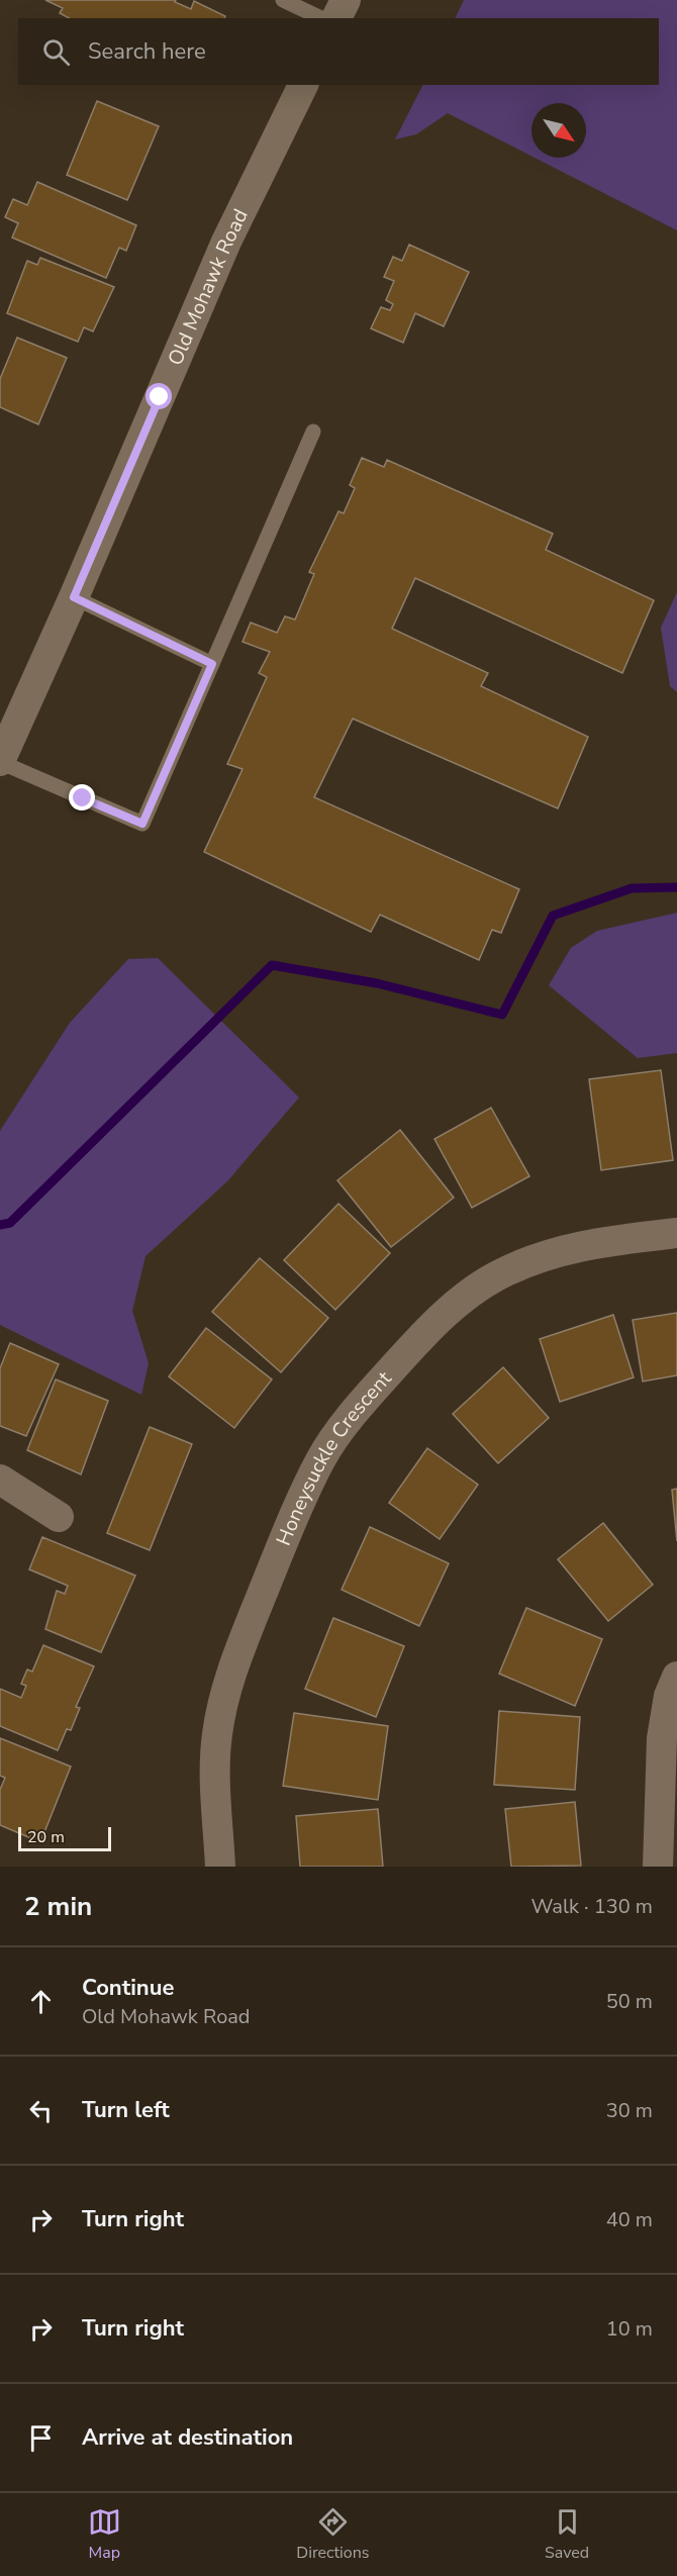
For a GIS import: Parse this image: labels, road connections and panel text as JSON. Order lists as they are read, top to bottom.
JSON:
{
  "streets": {
    "street": ["Old Mohawk Road", "Honeysuckle Crescent"]
  },
  "scale_bar": "20 m",
  "north": "bottom right",
  "page": {
    "search": "Search here",
    "scale": "20 m",
    "heading": ["2 min", "Walk · 130 m"],
    "list": [
      ["Continue", "Old Mohawk Road", "50 m"],
      ["Turn left", "30 m"],
      ["Turn right", "40 m"],
      ["Turn right", "10 m"],
      "Arrive at destination"
    ],
    "nav": ["Map", "Directions", "Saved"]
  }
}
